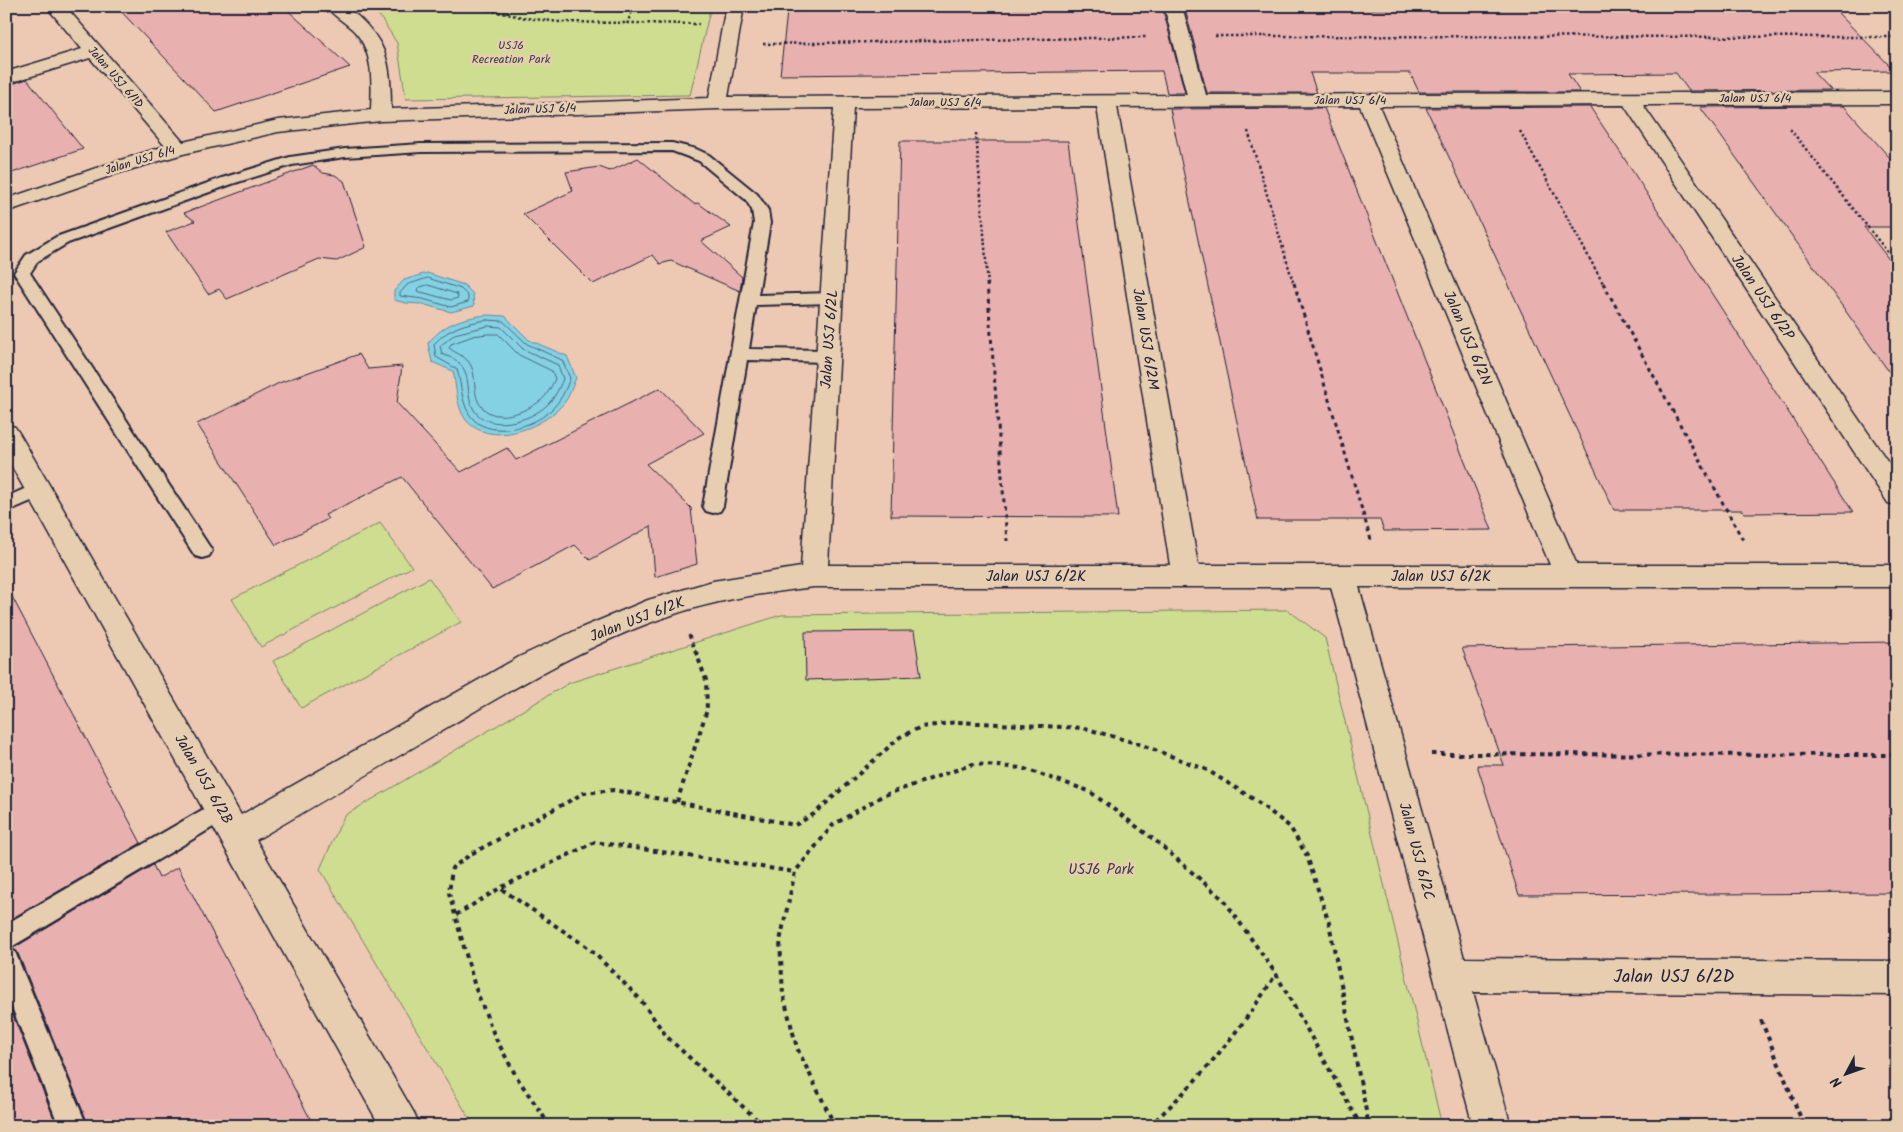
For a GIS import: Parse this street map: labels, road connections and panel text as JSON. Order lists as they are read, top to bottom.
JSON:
{
  "streets": {
    "street": [
      "Jalan USJ 6/1D",
      "Jalan USJ 6/4",
      "Jalan USJ 6/2P",
      "Jalan USJ 6/2N",
      "Jalan USJ 6/2L",
      "Jalan USJ 6/2M",
      "Jalan USJ 6/2K",
      "Jalan USJ 6/2B",
      "Jalan USJ 6/2C",
      "Jalan USJ 6/2D"
    ]
  },
  "crossings": [
    ["Jalan USJ 6/1D", "Jalan USJ 6/4"],
    ["Jalan USJ 6/4", "Jalan USJ 6/2P"],
    ["Jalan USJ 6/4", "Jalan USJ 6/2N"],
    ["Jalan USJ 6/4", "Jalan USJ 6/2L"],
    ["Jalan USJ 6/4", "Jalan USJ 6/2M"],
    ["Jalan USJ 6/2N", "Jalan USJ 6/2K"],
    ["Jalan USJ 6/2L", "Jalan USJ 6/2K"],
    ["Jalan USJ 6/2M", "Jalan USJ 6/2K"],
    ["Jalan USJ 6/2K", "Jalan USJ 6/2B"],
    ["Jalan USJ 6/2K", "Jalan USJ 6/2C"],
    ["Jalan USJ 6/2C", "Jalan USJ 6/2D"]
  ],
  "parks": ["USJ6 Recreation Park", "USJ6 Park"],
  "north": "bottom left"
}
